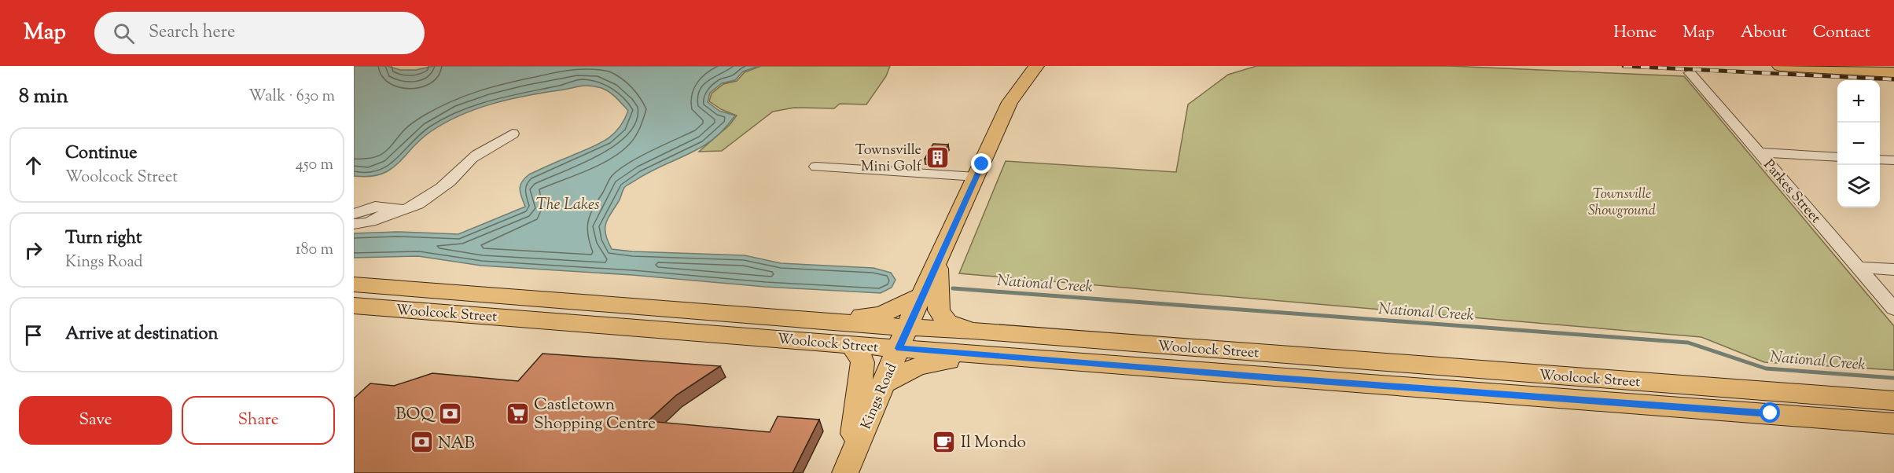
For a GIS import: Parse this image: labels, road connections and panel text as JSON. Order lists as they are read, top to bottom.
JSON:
{
  "streets": {
    "main road": ["Woolcock Street", "Kings Road"],
    "street": ["Parkes Street"]
  },
  "crossings": [
    ["Woolcock Street", "Kings Road"]
  ],
  "water": ["The Lakes", "National Creek"],
  "parks": ["Townsville Showground"],
  "places": {
    "building": ["Townsville Mini Golf"],
    "bank": ["BOQ", "NAB"],
    "supermarket": ["Castletown Shopping Centre"],
    "cafe": ["Il Mondo"]
  },
  "page": {
    "header": "Map",
    "search": "Search here",
    "nav": [
      "Home",
      "Map",
      "About",
      "Contact"
    ],
    "heading": ["8 min", "Walk · 630 m"],
    "map_buttons": ["+", "−"],
    "list": [
      ["Continue", "Woolcock Street", "450 m"],
      ["Turn right", "Kings Road", "180 m"],
      "Arrive at destination"
    ],
    "buttons": ["Save", "Share"]
  }
}
